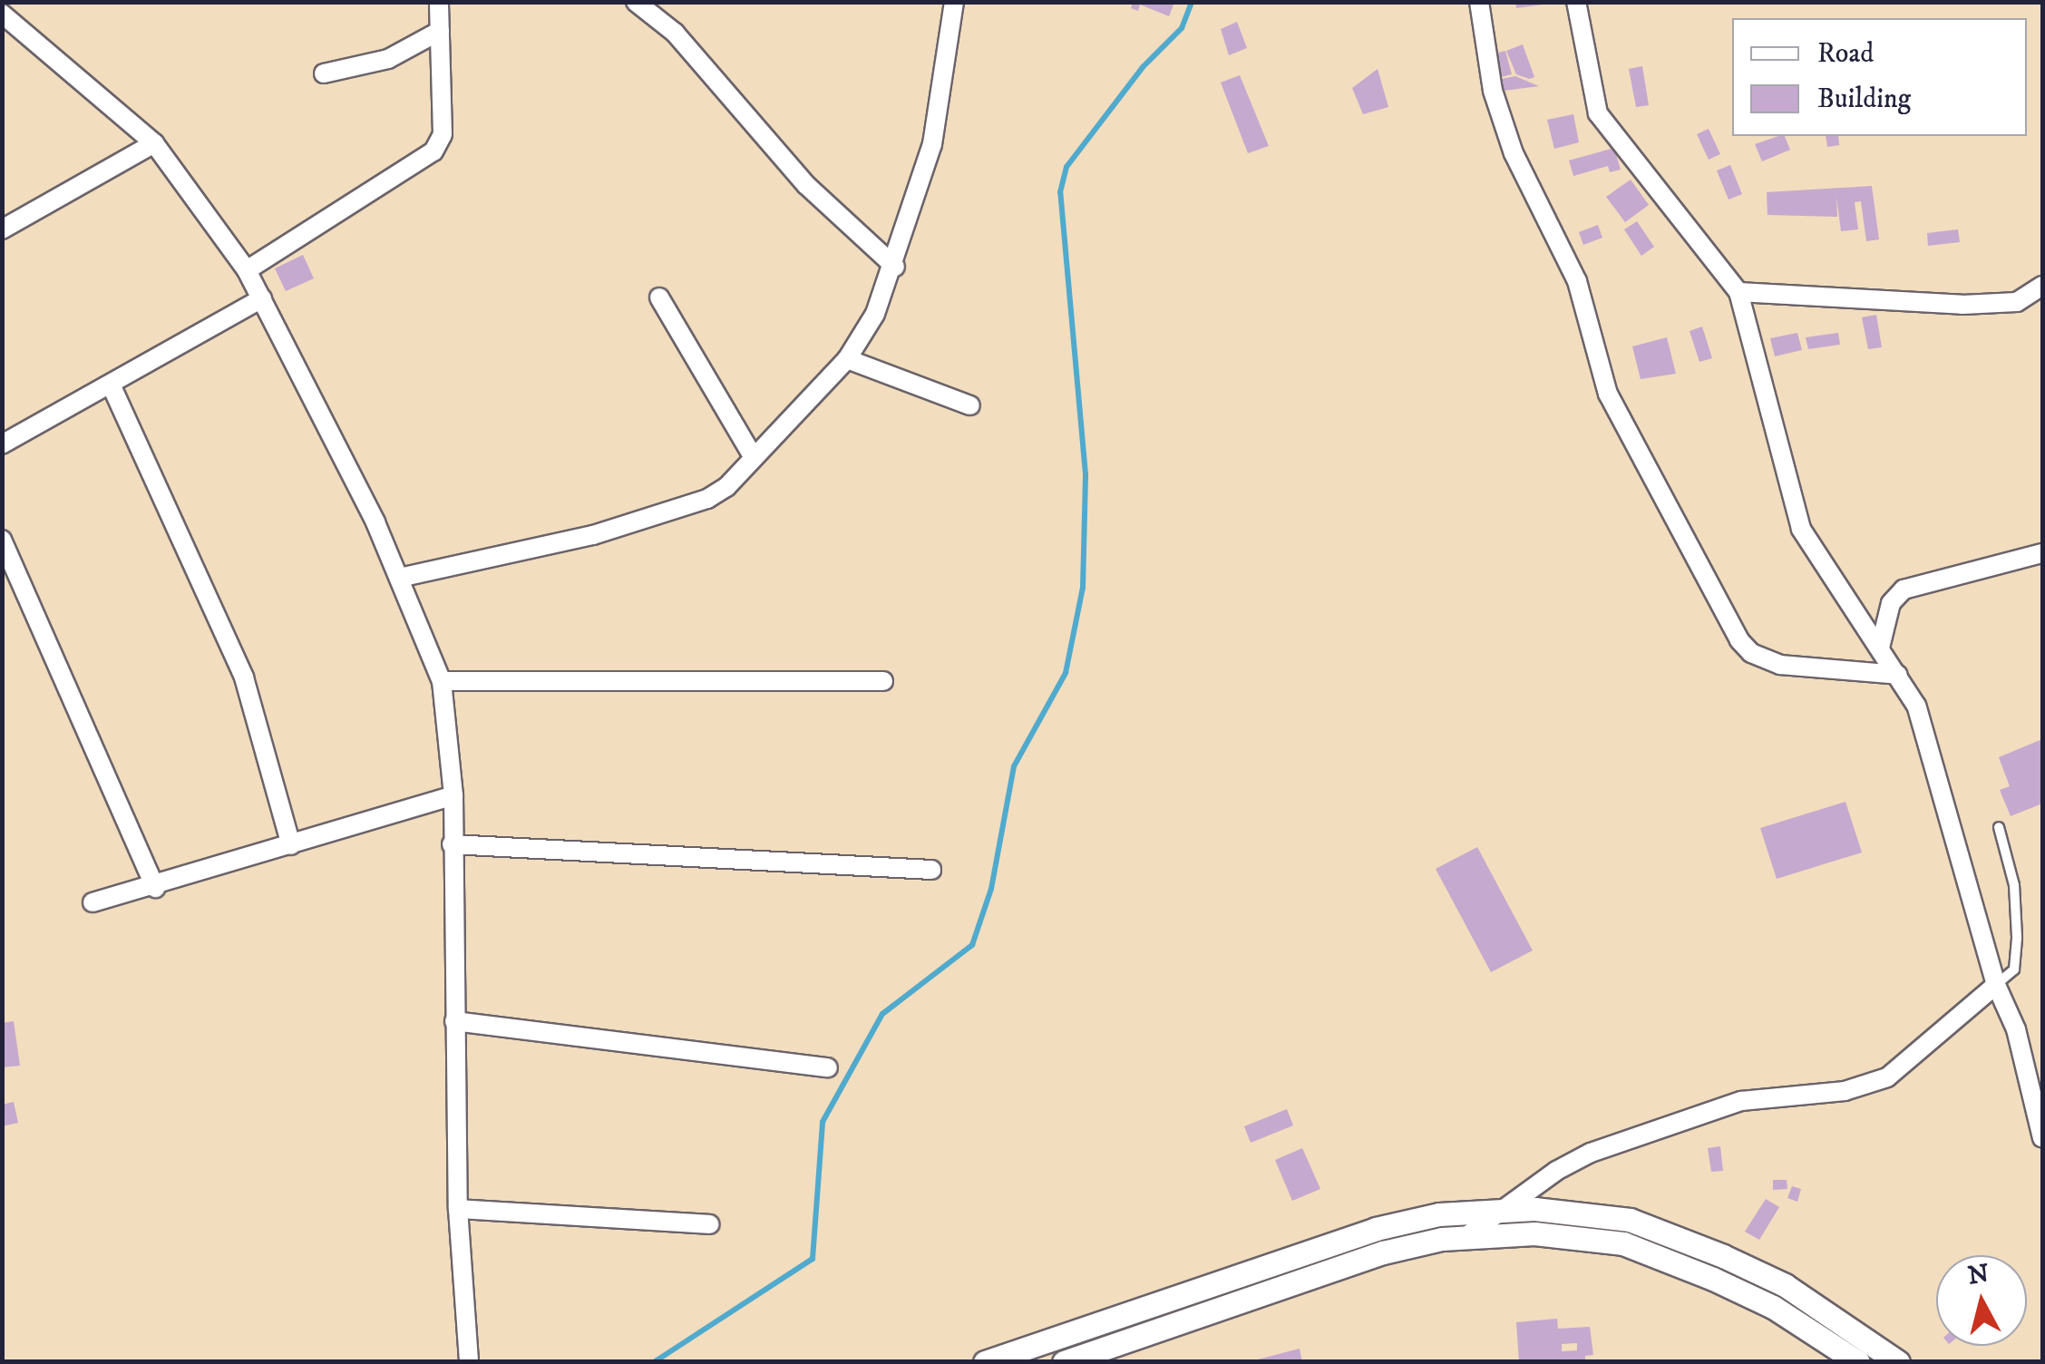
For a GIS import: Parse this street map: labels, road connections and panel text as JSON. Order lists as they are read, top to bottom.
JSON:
{
  "legend": ["Road", "Building"],
  "north": "top"
}
